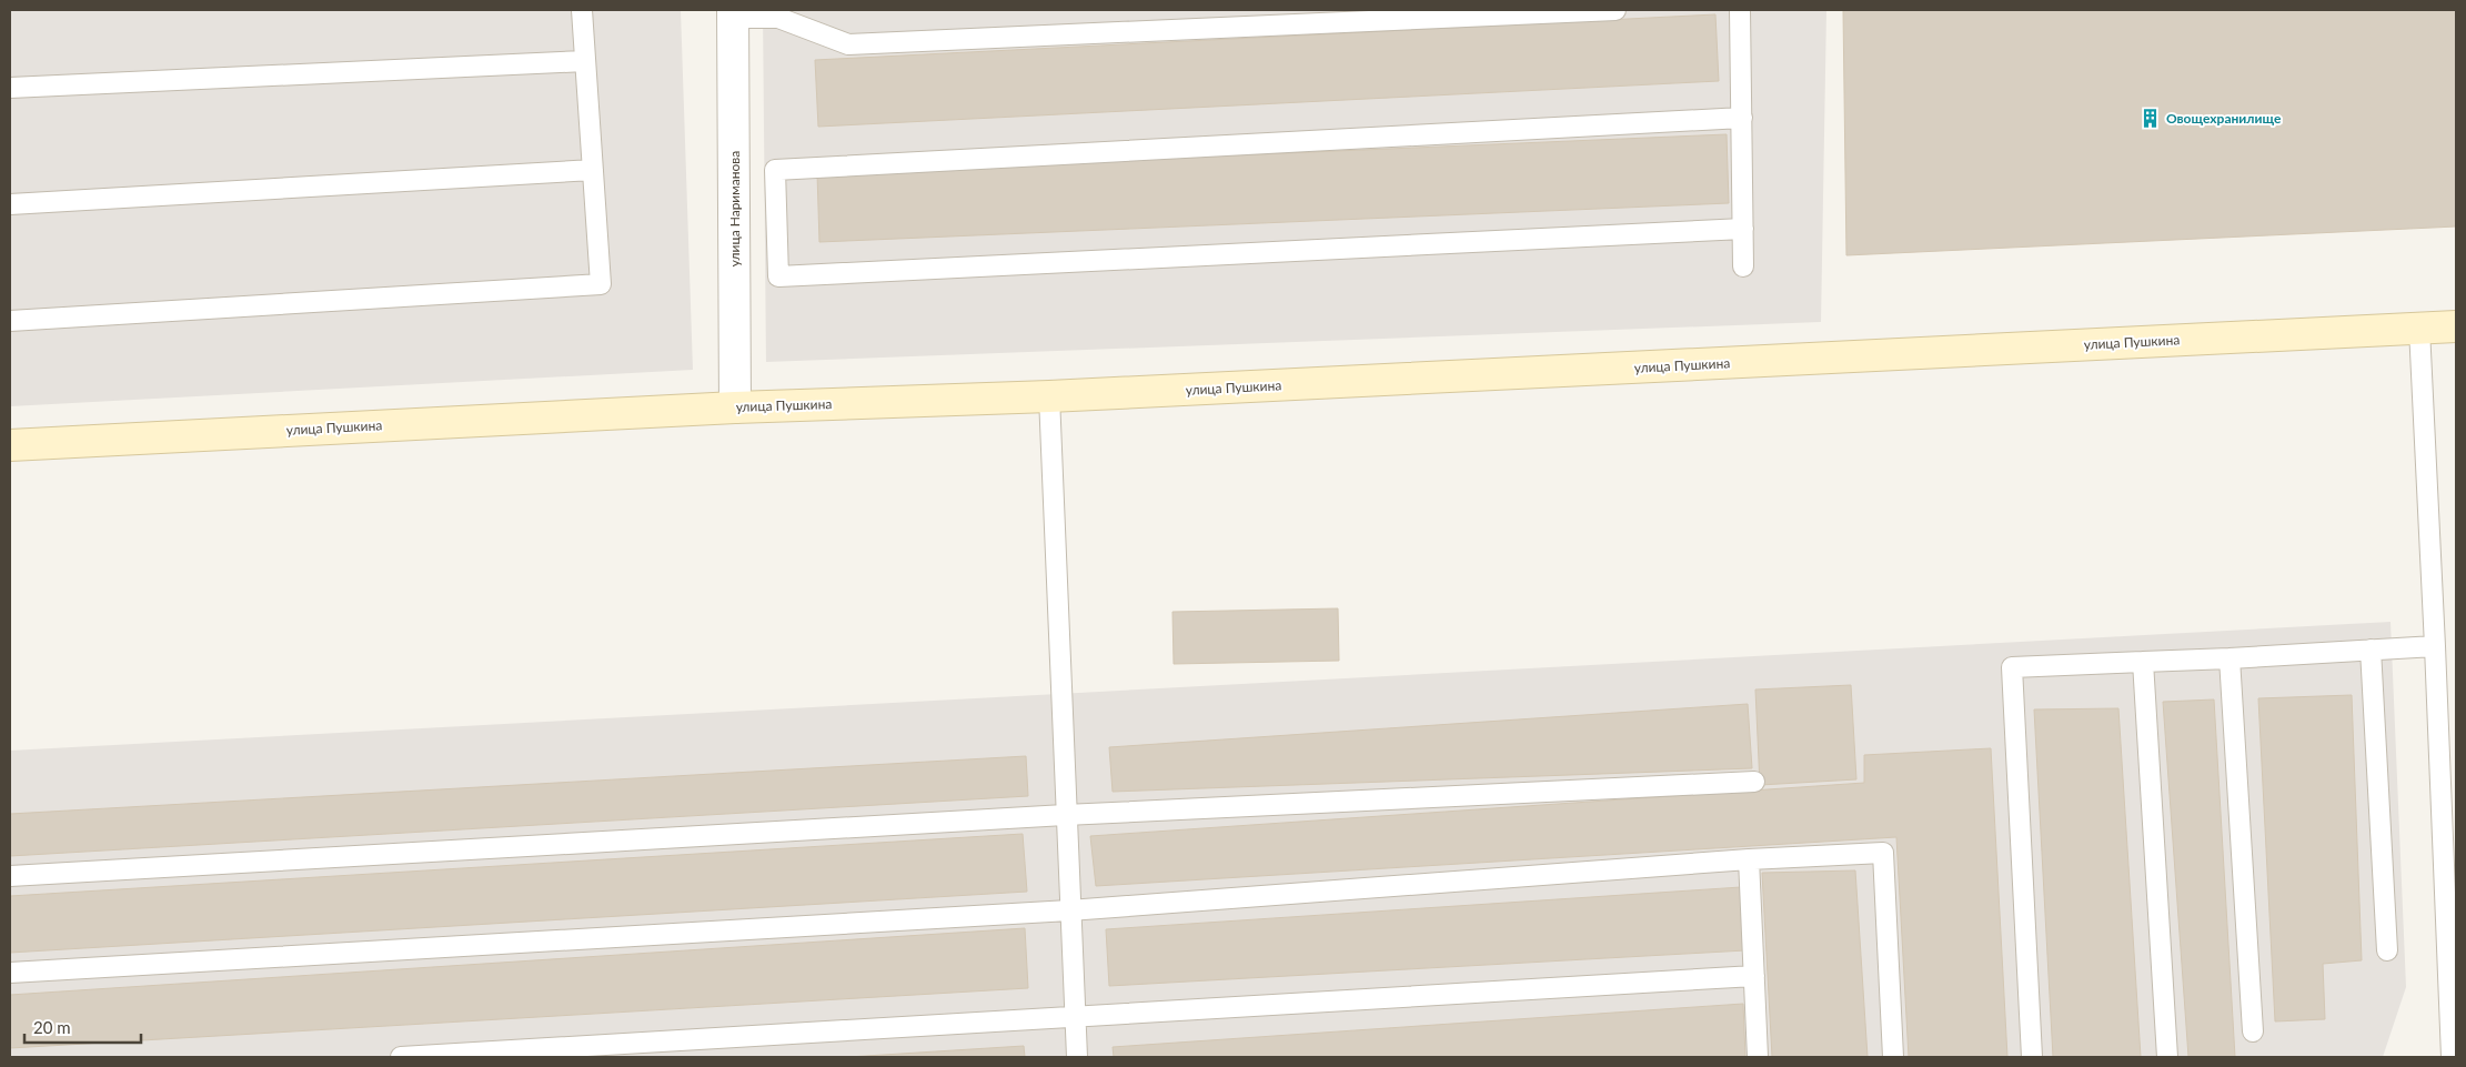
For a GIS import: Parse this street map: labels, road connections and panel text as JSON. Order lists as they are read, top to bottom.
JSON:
{
  "streets": {
    "main road": ["улица Пушкина"],
    "street": ["улица Нариманова"]
  },
  "crossings": [
    ["улица Нариманова", "улица Пушкина"]
  ],
  "places": {
    "building": ["Овощехранилище"]
  },
  "scale_bar": "20 m"
}
